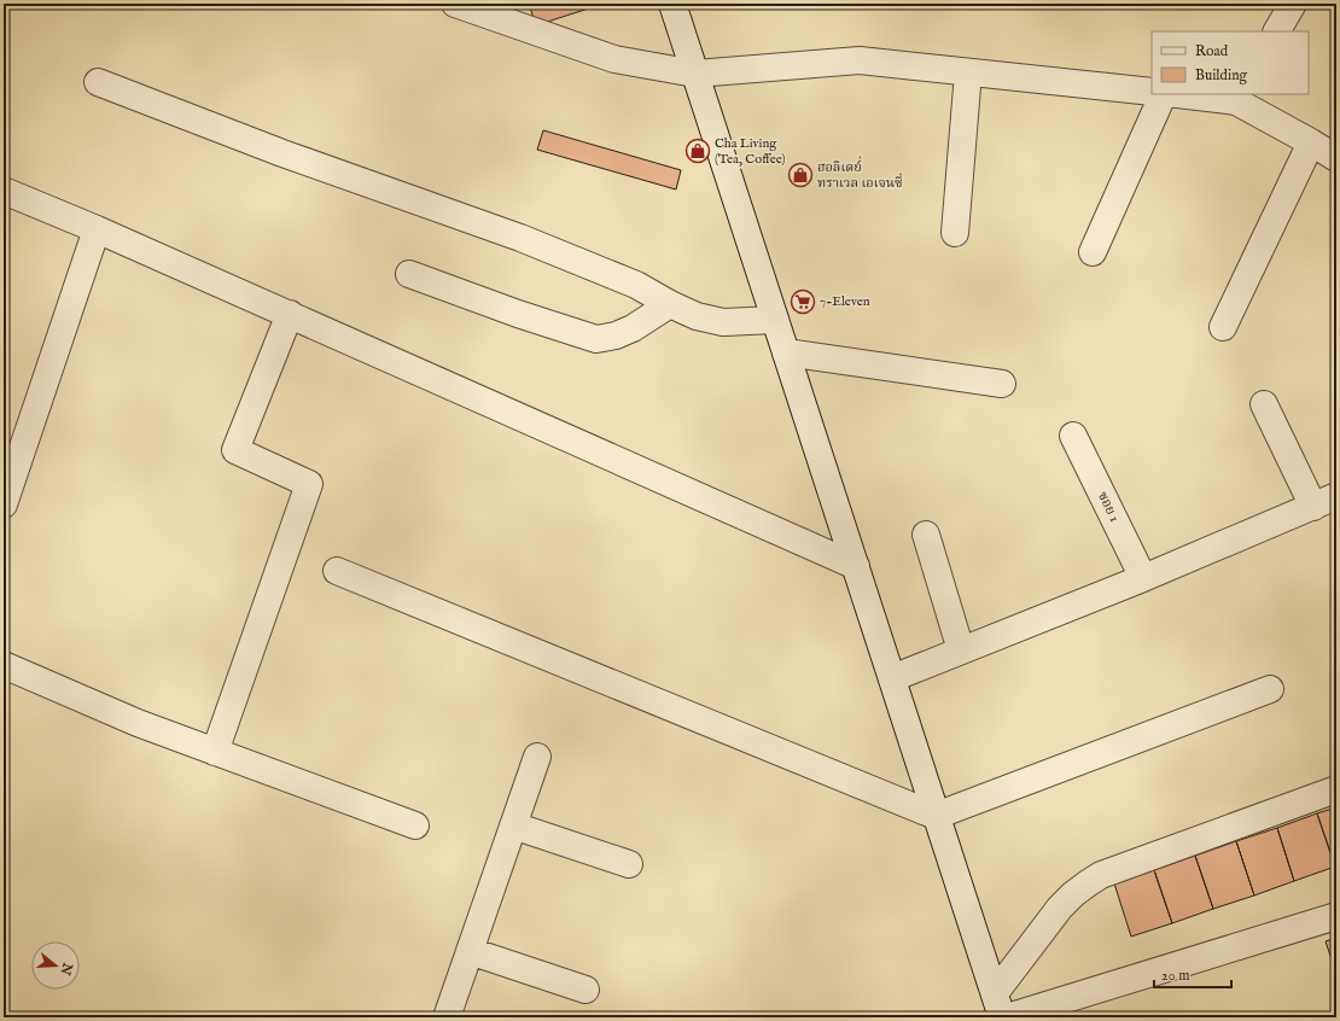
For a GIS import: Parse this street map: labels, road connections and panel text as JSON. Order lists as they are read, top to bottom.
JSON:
{
  "streets": {
    "street": ["ซอย 1"]
  },
  "places": {
    "shop": ["Cha Living (Tea, Coffee)", "ฮอลิเดย์่ ทราเวล เอเจนซี่"],
    "supermarket": ["7-Eleven"]
  },
  "legend": ["Road", "Building"],
  "scale_bar": "20 m",
  "north": "right"
}
